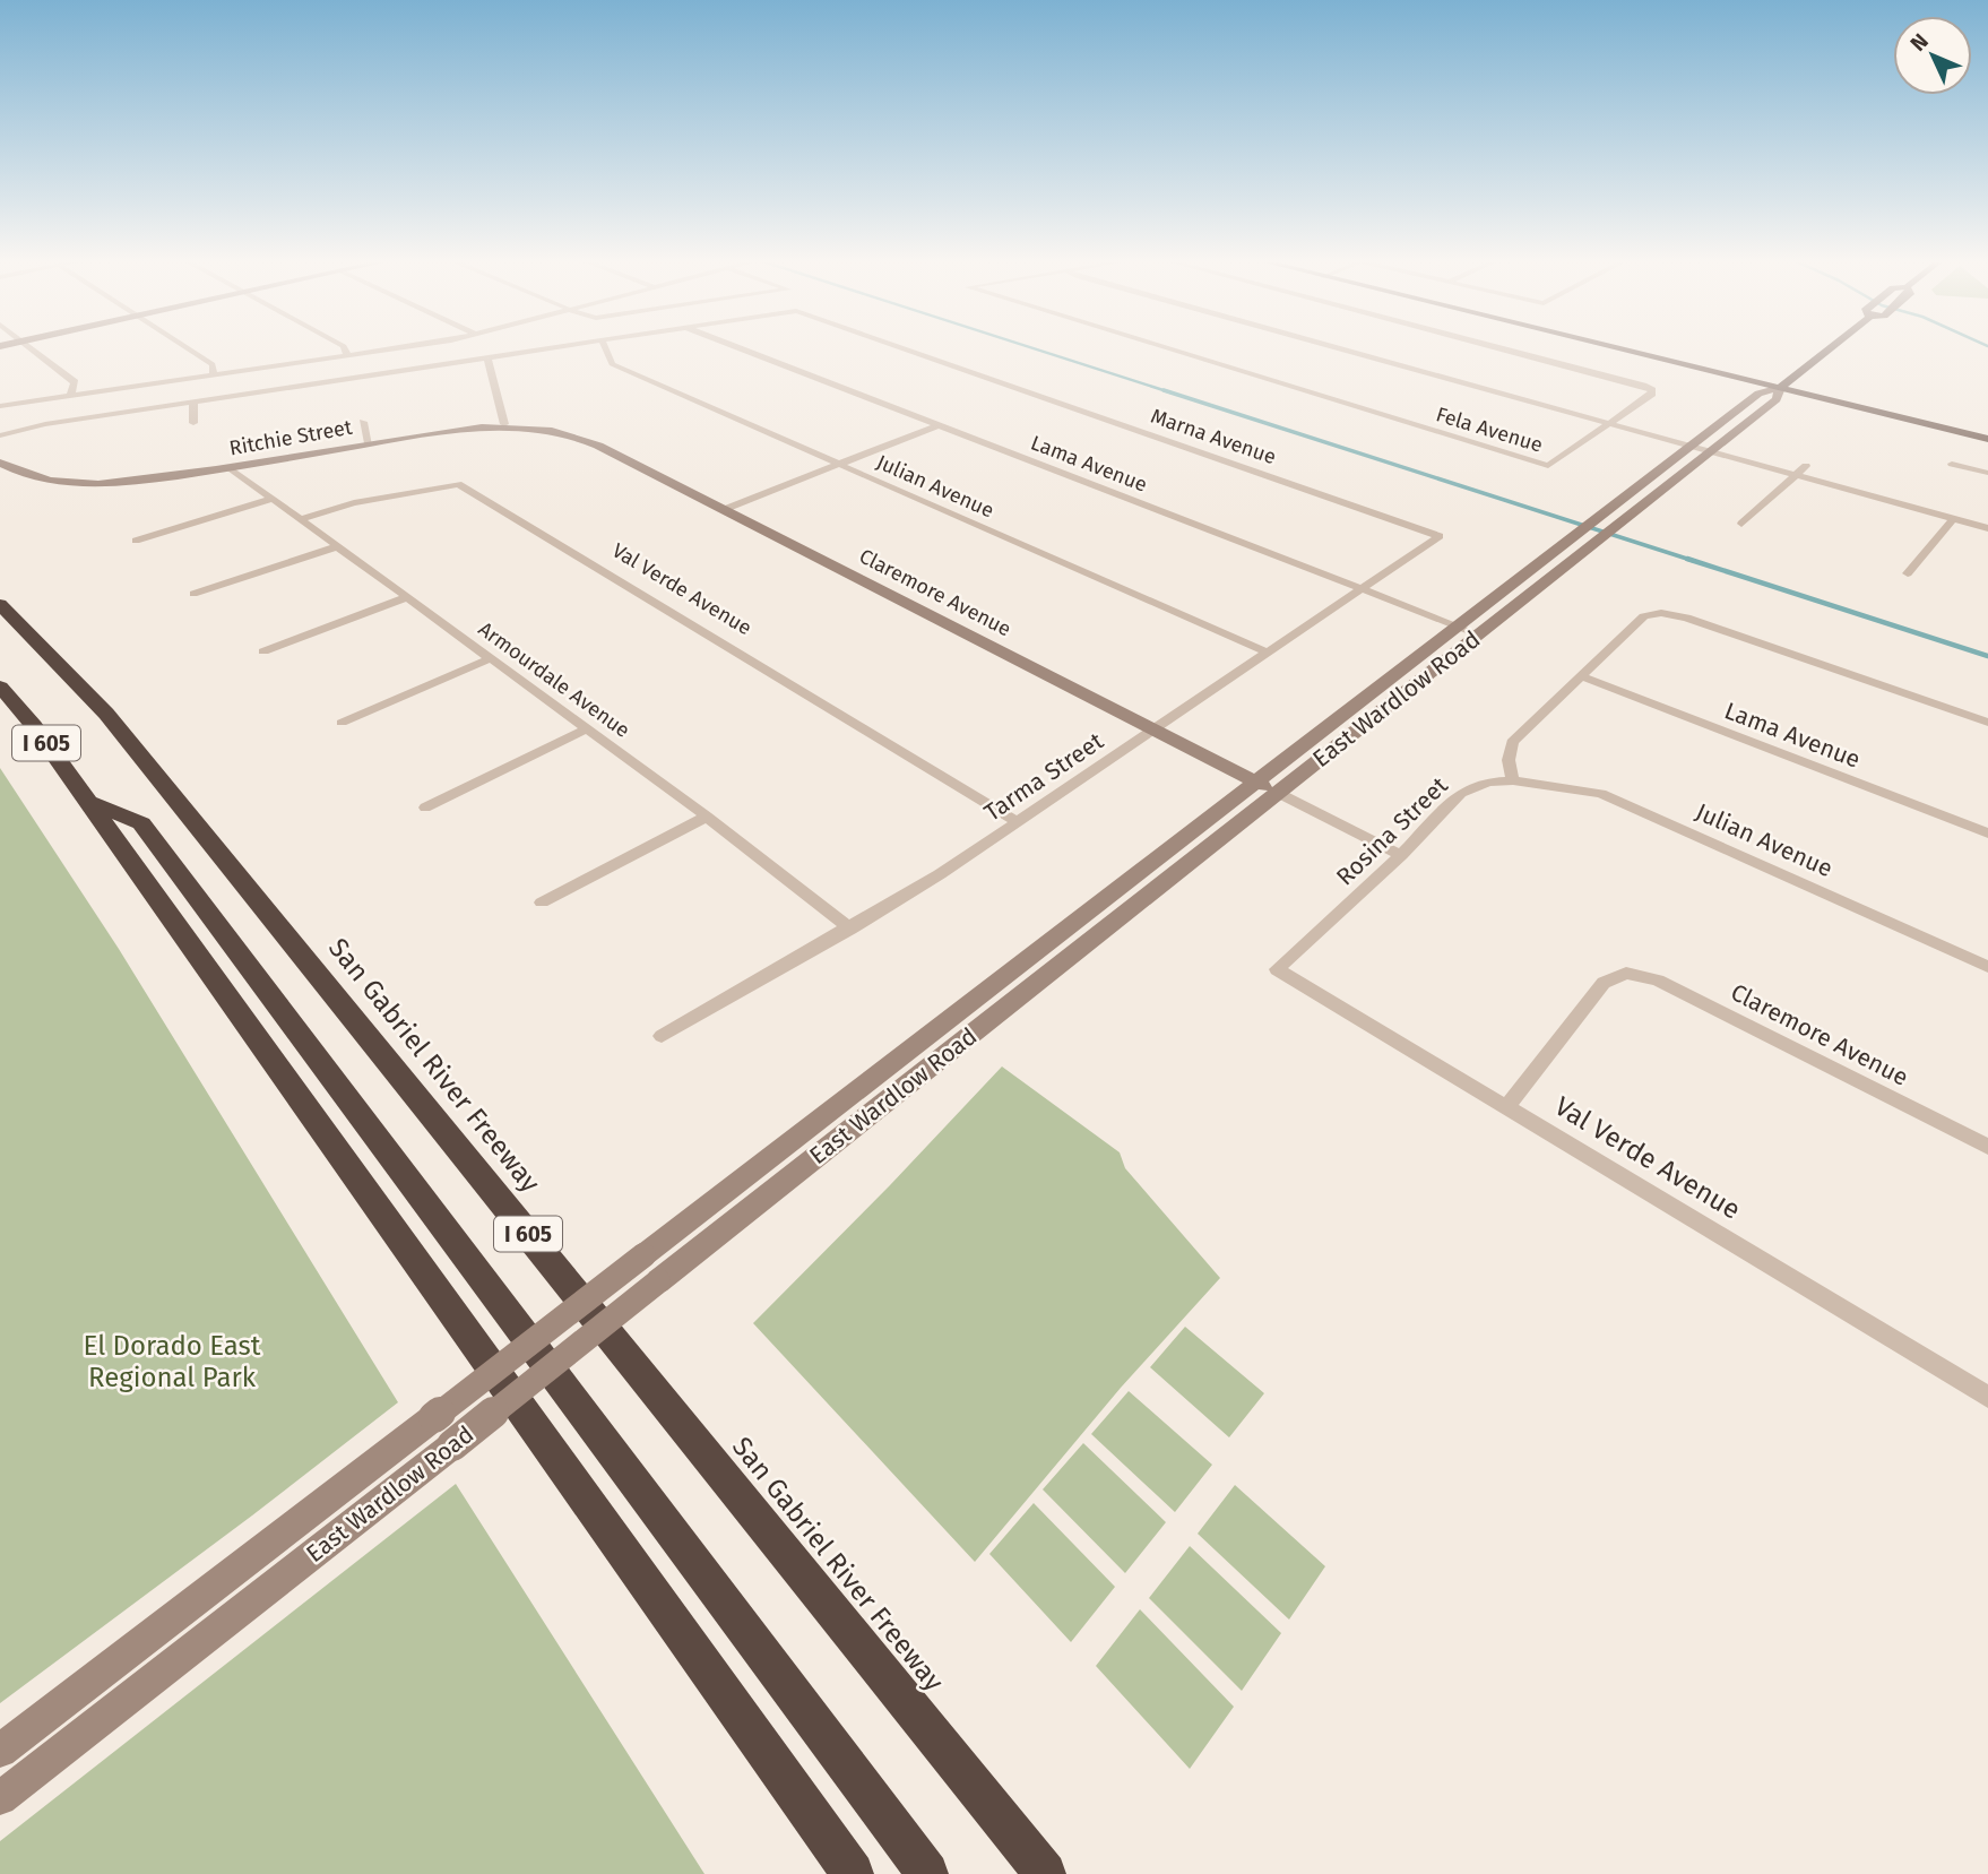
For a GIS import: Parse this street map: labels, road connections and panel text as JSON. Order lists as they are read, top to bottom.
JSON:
{
  "streets": {
    "highway": ["I 605", "San Gabriel River Freeway"],
    "main road": ["Ritchie Street", "Claremore Avenue", "East Wardlow Road"],
    "street": [
      "Fela Avenue",
      "Marna Avenue",
      "Lama Avenue",
      "Julian Avenue",
      "Val Verde Avenue",
      "Armourdale Avenue",
      "Tarma Street",
      "Rosina Street"
    ]
  },
  "crossings": [
    ["Marna Avenue", "Tarma Street"],
    ["Ritchie Street", "Claremore Avenue"],
    ["Ritchie Street", "Armourdale Avenue"],
    ["Lama Avenue", "East Wardlow Road"],
    ["Lama Avenue", "Tarma Street"],
    ["Julian Avenue", "Tarma Street"],
    ["Julian Avenue", "Rosina Street"],
    ["Val Verde Avenue", "Claremore Avenue"],
    ["Val Verde Avenue", "Armourdale Avenue"],
    ["Val Verde Avenue", "Tarma Street"],
    ["Val Verde Avenue", "Rosina Street"],
    ["Claremore Avenue", "East Wardlow Road"],
    ["Claremore Avenue", "Tarma Street"],
    ["Claremore Avenue", "Rosina Street"],
    ["Armourdale Avenue", "Tarma Street"]
  ],
  "parks": ["El Dorado East Regional Park"],
  "north": "top left"
}
